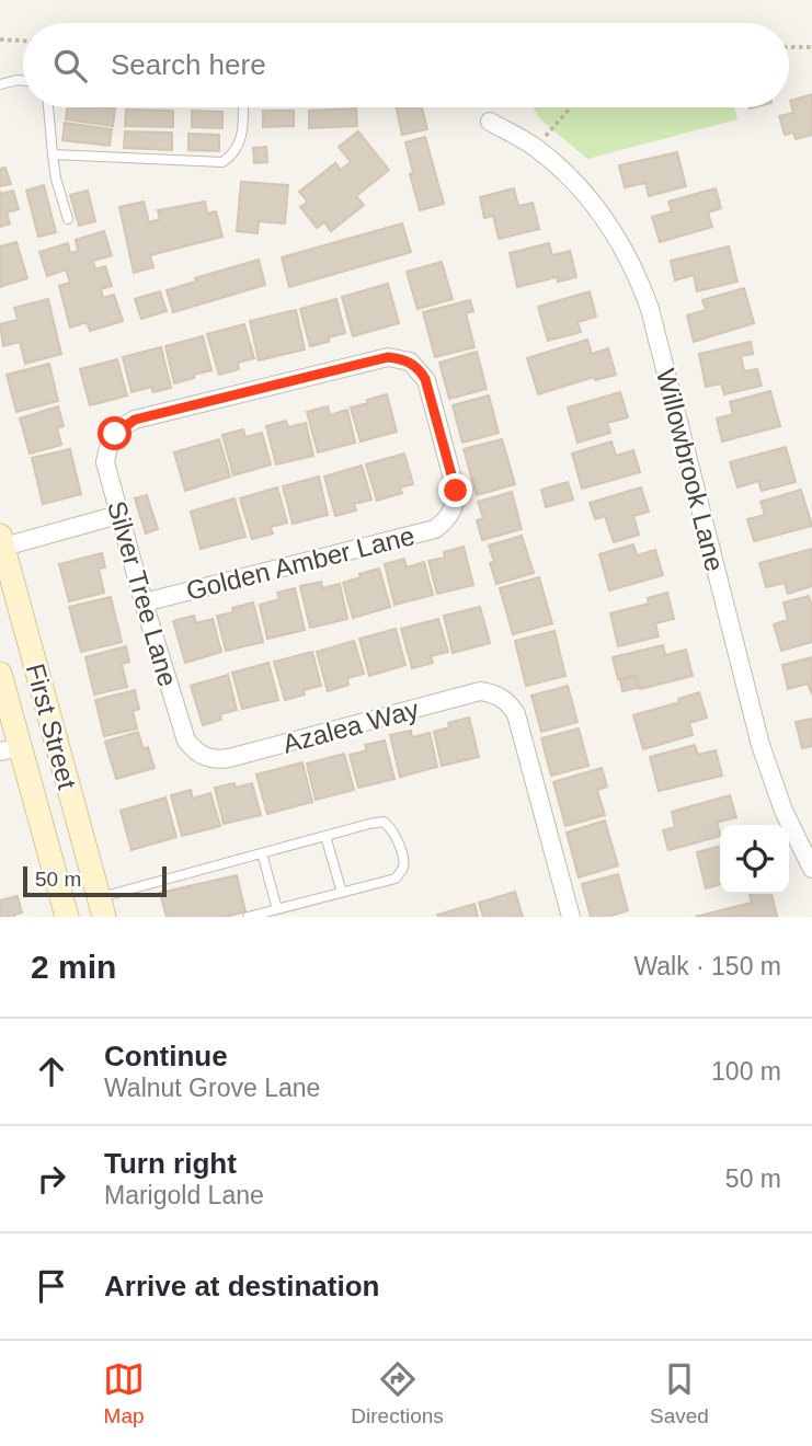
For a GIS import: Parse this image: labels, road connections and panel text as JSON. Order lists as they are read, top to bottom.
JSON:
{
  "streets": {
    "main road": ["First Street"],
    "street": [
      "Willowbrook Lane",
      "Golden Amber Lane",
      "Silver Tree Lane",
      "Azalea Way"
    ]
  },
  "crossings": [
    ["Golden Amber Lane", "Silver Tree Lane"],
    ["Silver Tree Lane", "Azalea Way"]
  ],
  "scale_bar": "50 m",
  "page": {
    "search": "Search here",
    "scale": "50 m",
    "heading": ["2 min", "Walk · 150 m"],
    "list": [
      ["Continue", "Walnut Grove Lane", "100 m"],
      ["Turn right", "Marigold Lane", "50 m"],
      "Arrive at destination"
    ],
    "nav": ["Map", "Directions", "Saved"]
  }
}
